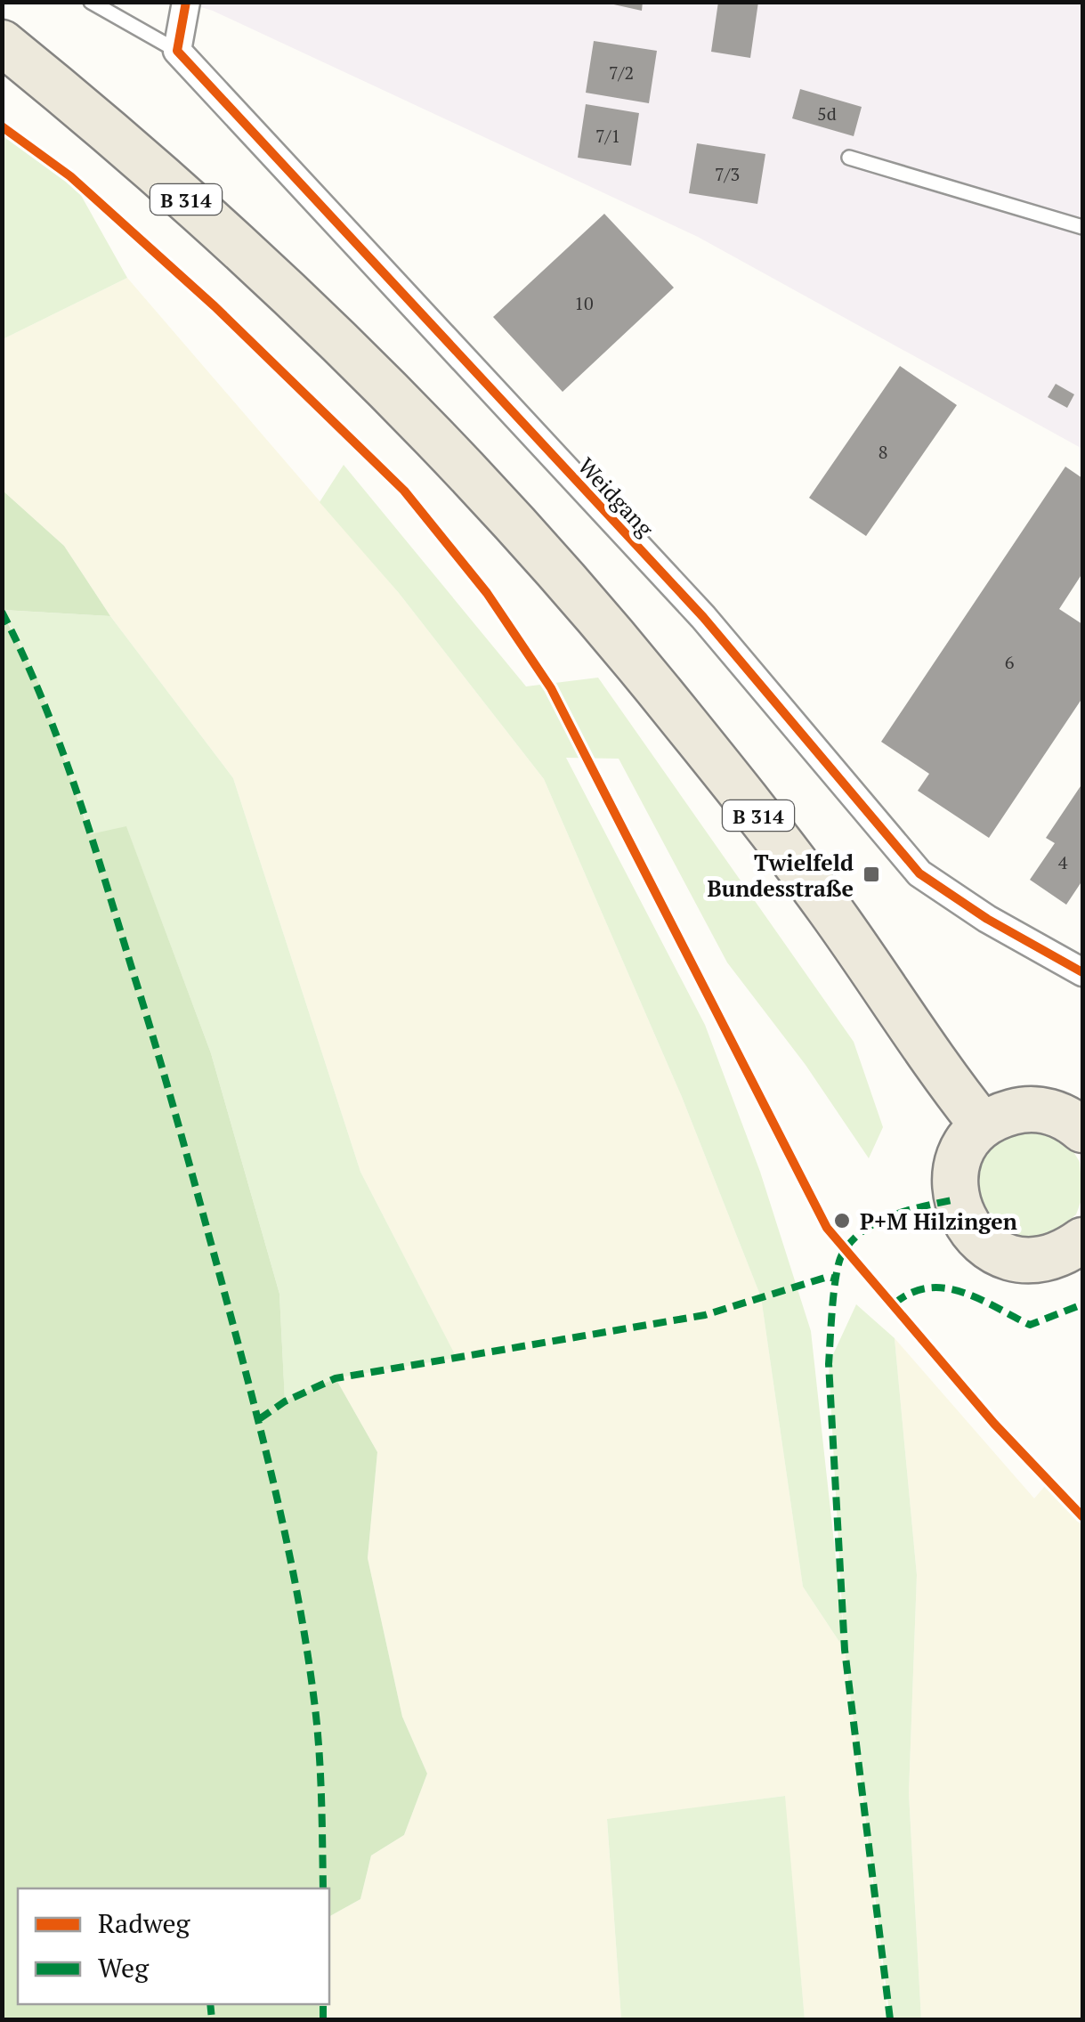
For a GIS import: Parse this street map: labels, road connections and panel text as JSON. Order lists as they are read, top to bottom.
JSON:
{
  "streets": {
    "main road": ["B 314"],
    "street": ["Weidgang"]
  },
  "places": {
    "transit": ["Twielfeld Bundesstraße"],
    "other": ["P+M Hilzingen"]
  },
  "house_numbers": [
    "7/2",
    "5d",
    "7/1",
    "7/3",
    "10",
    "8",
    "6",
    "4"
  ],
  "legend": ["Radweg", "Weg"]
}
